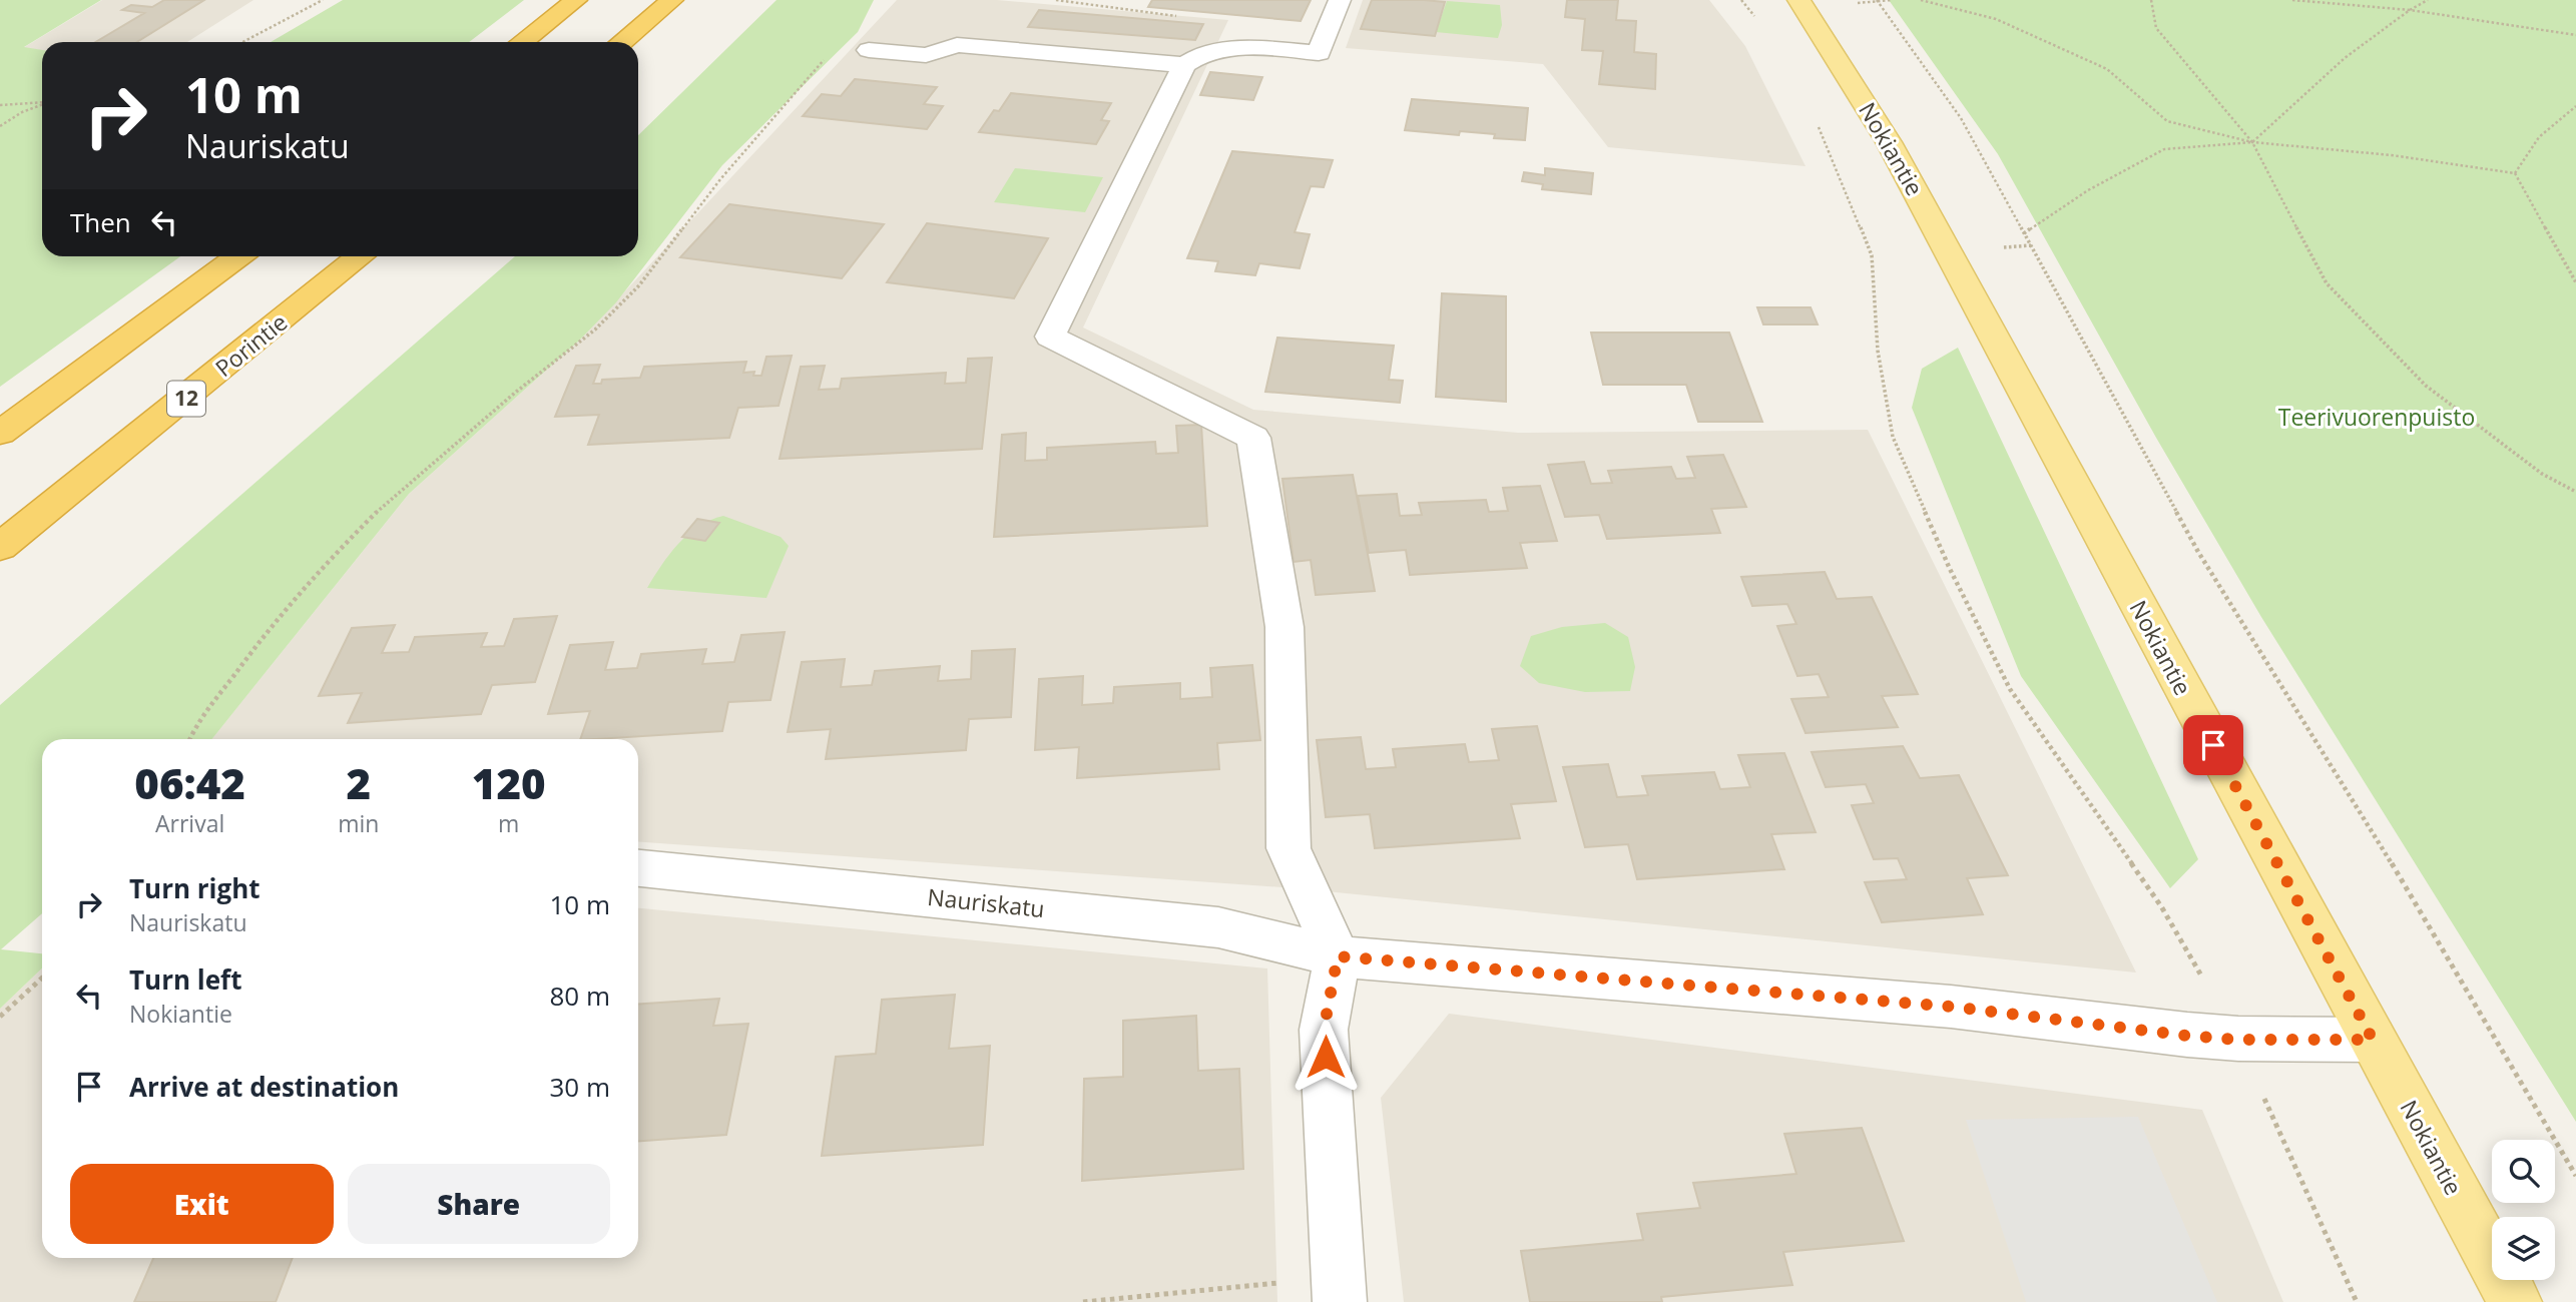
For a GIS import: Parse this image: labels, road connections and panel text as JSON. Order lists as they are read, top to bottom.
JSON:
{
  "streets": {
    "highway": ["Porintie", "12"],
    "main road": ["Nokiantie"],
    "street": ["Nauriskatu"]
  },
  "crossings": [
    ["Nokiantie", "Nauriskatu"]
  ],
  "parks": ["Teerivuorenpuisto"],
  "page": {
    "turn": ["10 m", "Nauriskatu"],
    "then": "Then",
    "eta": [
      "06:42",
      "Arrival",
      "2",
      "min",
      "120",
      "m"
    ],
    "list": [
      {
        "name": "Turn right",
        "note": "Nauriskatu",
        "value": "10 m"
      },
      {
        "name": "Turn left",
        "note": "Nokiantie",
        "value": "80 m"
      },
      {
        "name": "Arrive at destination",
        "value": "30 m"
      }
    ],
    "buttons": ["Exit", "Share"]
  }
}
